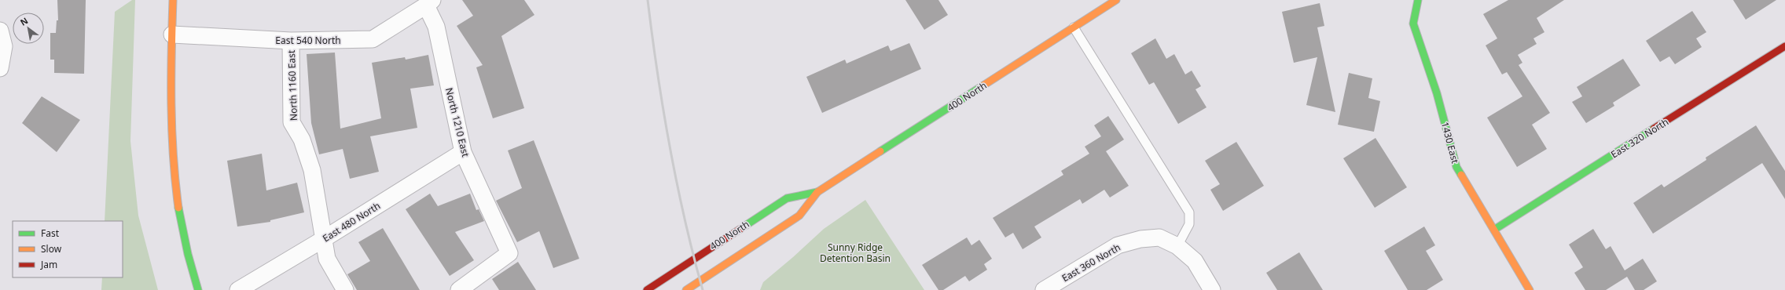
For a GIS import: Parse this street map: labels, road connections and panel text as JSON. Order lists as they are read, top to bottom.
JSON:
{
  "streets": {
    "main road": ["400 North", "East 320 North", "1430 East"],
    "street": [
      "East 540 North",
      "North 1160 East",
      "North 1210 East",
      "East 480 North",
      "East 360 North"
    ]
  },
  "crossings": [
    ["East 540 North", "North 1160 East"],
    ["East 540 North", "North 1210 East"],
    ["North 1160 East", "East 480 North"],
    ["North 1210 East", "East 480 North"],
    ["East 320 North", "1430 East"]
  ],
  "parks": ["Sunny Ridge Detention Basin"],
  "legend": ["Fast", "Slow", "Jam"],
  "north": "top left"
}
